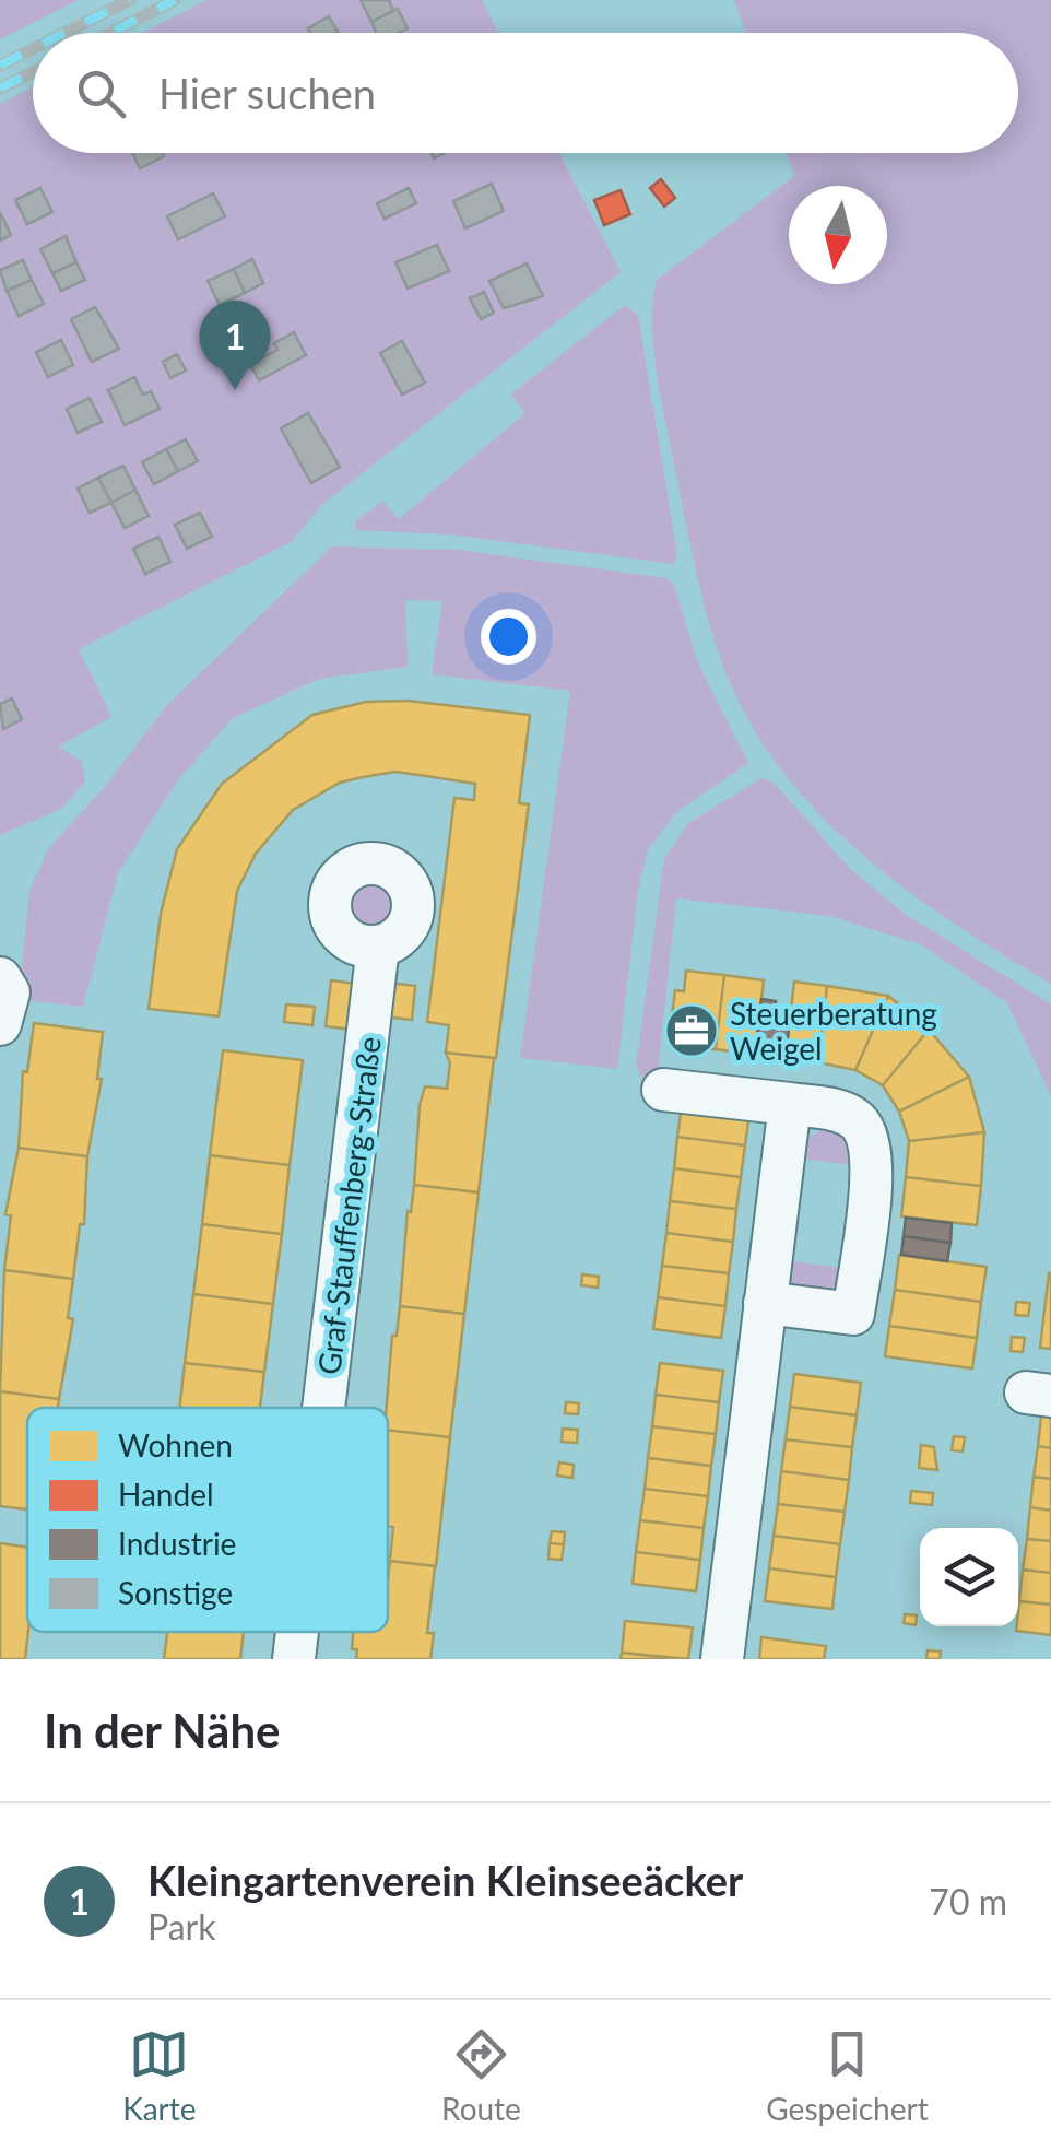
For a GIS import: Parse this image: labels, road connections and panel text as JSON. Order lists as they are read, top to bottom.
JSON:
{
  "streets": {
    "street": ["Graf-Stauffenberg-Straße"]
  },
  "places": {
    "office": ["Steuerberatung Weigel"]
  },
  "legend": [
    "Wohnen",
    "Handel",
    "Industrie",
    "Sonstige"
  ],
  "north": "bottom",
  "page": {
    "search": "Hier suchen",
    "pins": "1",
    "heading": "In der Nähe",
    "list": [
      {
        "mark": "1",
        "name": "Kleingartenverein Kleinseeäcker",
        "note": "Park",
        "value": "70 m"
      }
    ],
    "nav": ["Karte", "Route", "Gespeichert"]
  }
}
